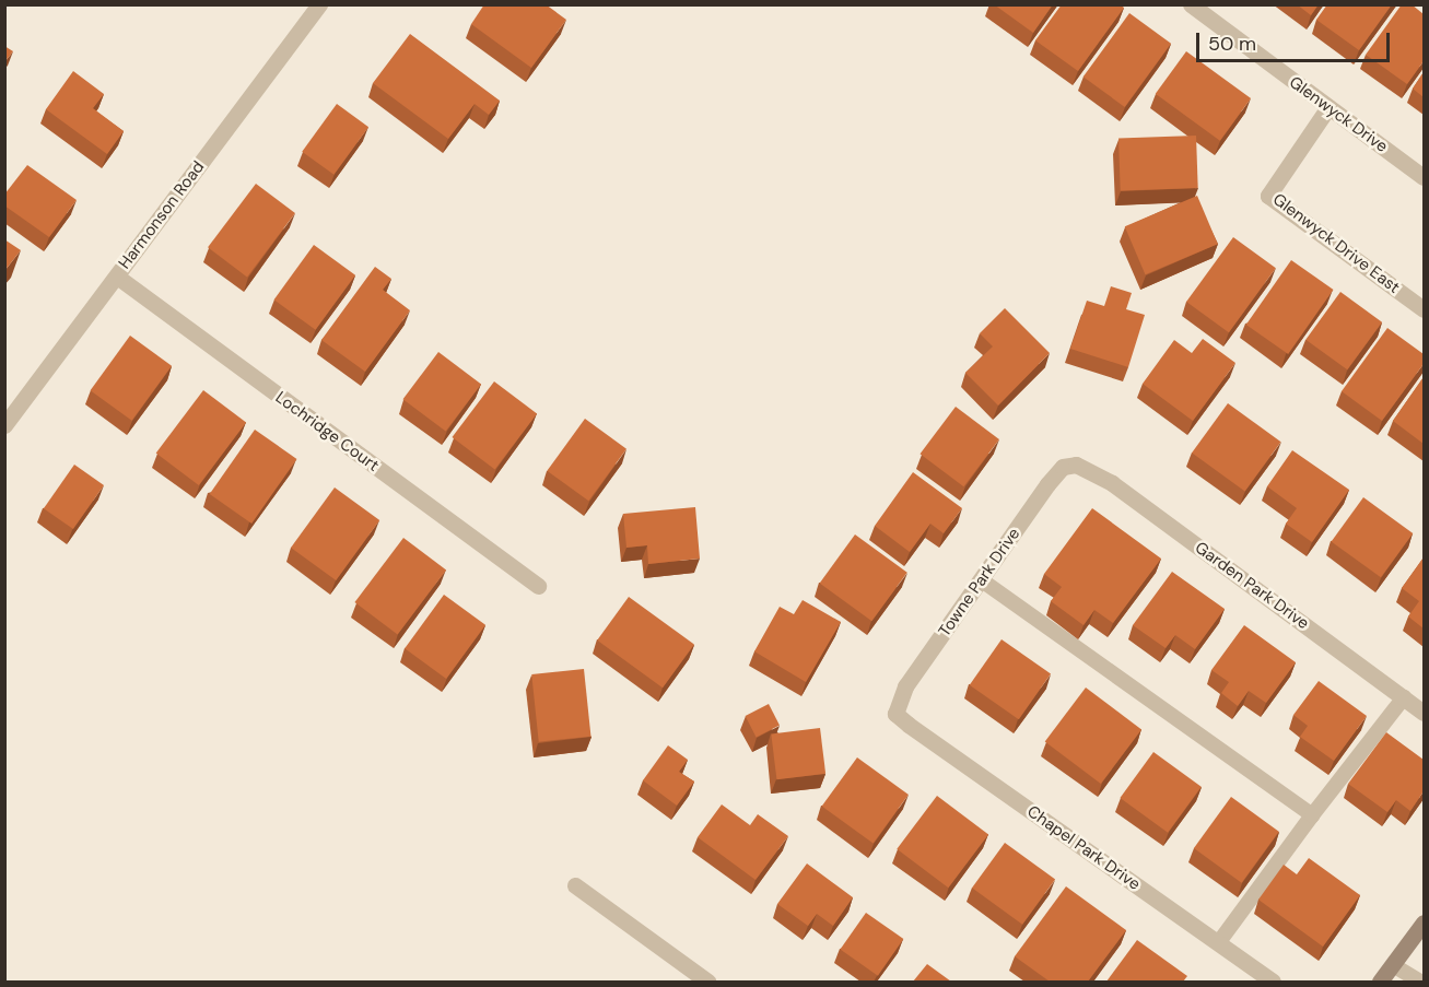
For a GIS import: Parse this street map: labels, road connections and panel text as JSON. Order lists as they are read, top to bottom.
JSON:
{
  "streets": {
    "street": [
      "Glenwyck Drive",
      "Harmonson Road",
      "Glenwyck Drive East",
      "Lochridge Court",
      "Towne Park Drive",
      "Garden Park Drive",
      "Chapel Park Drive"
    ]
  },
  "crossings": [
    ["Glenwyck Drive", "Glenwyck Drive East"],
    ["Harmonson Road", "Lochridge Court"],
    ["Towne Park Drive", "Garden Park Drive"],
    ["Towne Park Drive", "Chapel Park Drive"]
  ],
  "scale_bar": "50 m"
}
